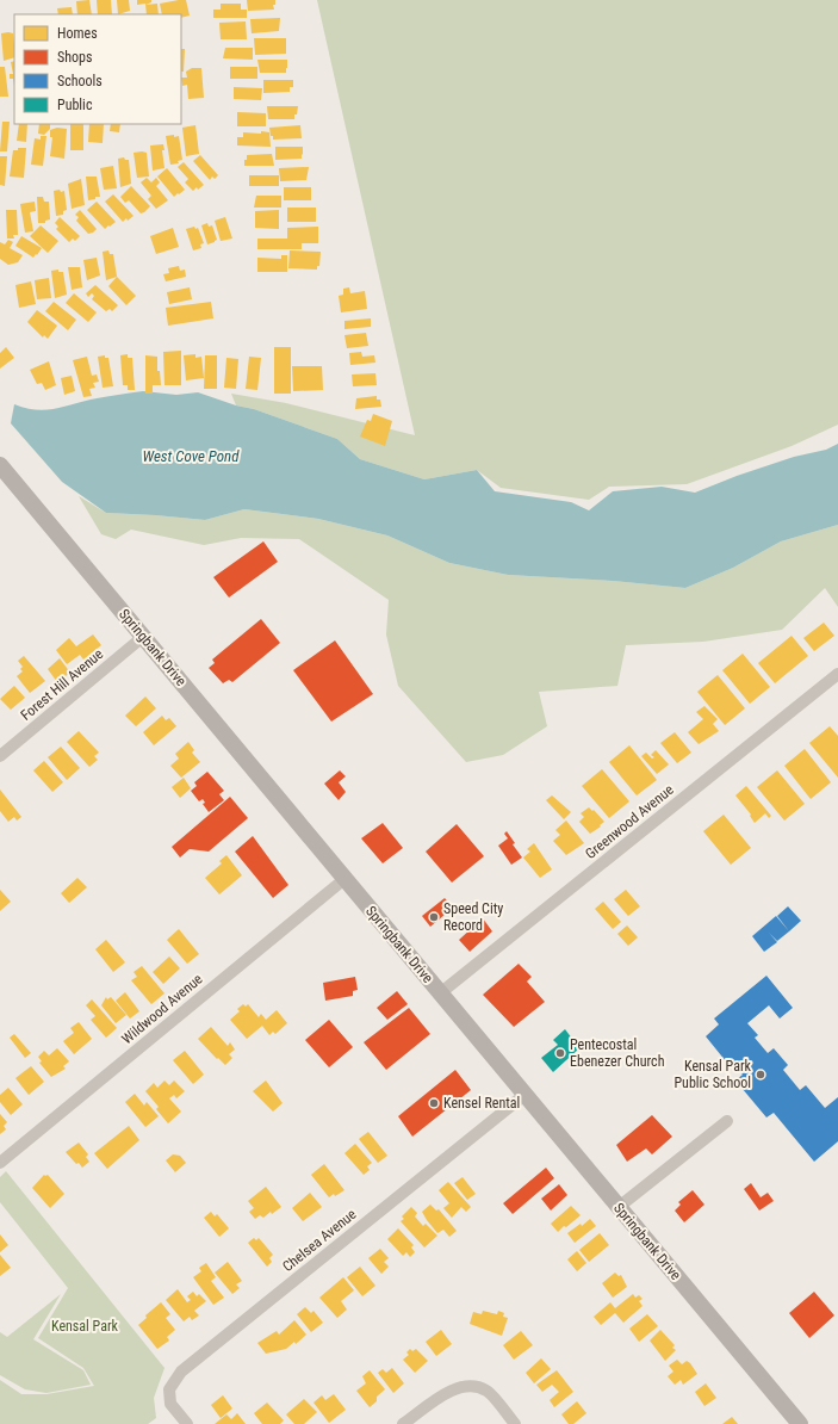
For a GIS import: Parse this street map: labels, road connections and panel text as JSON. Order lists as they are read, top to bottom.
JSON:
{
  "streets": {
    "main road": ["Springbank Drive"],
    "street": [
      "Forest Hill Avenue",
      "Greenwood Avenue",
      "Wildwood Avenue",
      "Chelsea Avenue"
    ]
  },
  "crossings": [
    ["Springbank Drive", "Forest Hill Avenue"],
    ["Springbank Drive", "Greenwood Avenue"],
    ["Springbank Drive", "Wildwood Avenue"],
    ["Springbank Drive", "Chelsea Avenue"]
  ],
  "water": ["West Cove Pond"],
  "parks": ["Kensal Park"],
  "places": [
    "Speed City Record",
    "Pentecostal Ebenezer Church",
    "Kensal Park Public School",
    "Kensel Rental"
  ],
  "legend": [
    "Homes",
    "Shops",
    "Schools",
    "Public"
  ]
}
